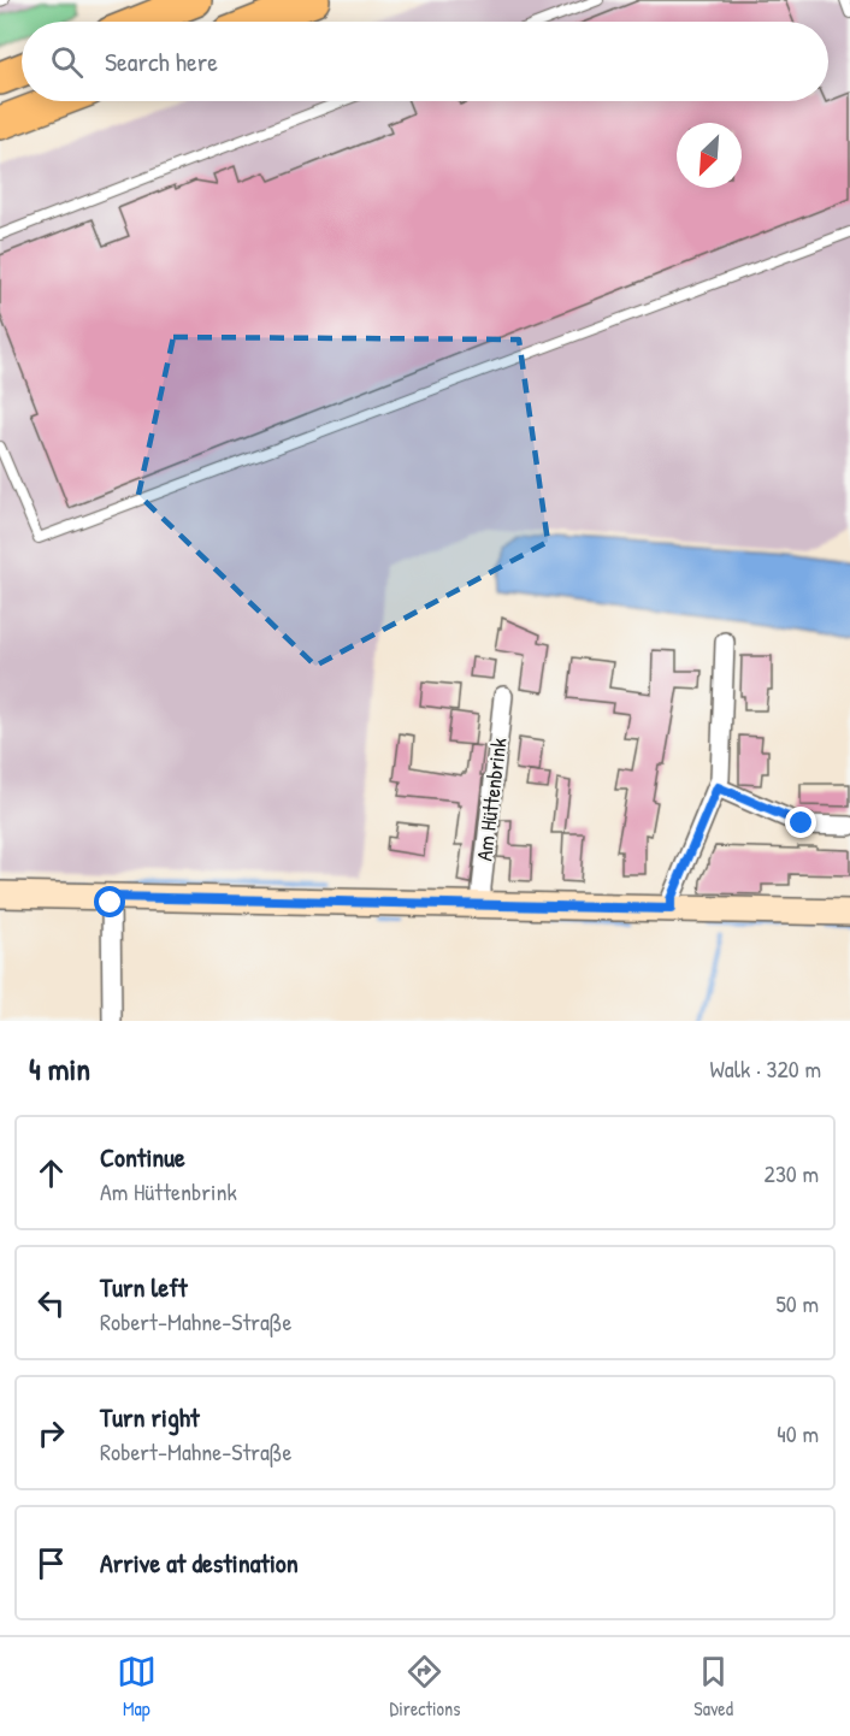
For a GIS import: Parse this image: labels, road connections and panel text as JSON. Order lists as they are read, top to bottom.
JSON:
{
  "streets": {
    "street": ["Am Hüttenbrink"]
  },
  "north": "bottom left",
  "page": {
    "search": "Search here",
    "heading": ["4 min", "Walk · 320 m"],
    "list": [
      ["Continue", "Am Hüttenbrink", "230 m"],
      ["Turn left", "Robert-Mahne-Straße", "50 m"],
      ["Turn right", "Robert-Mahne-Straße", "40 m"],
      "Arrive at destination"
    ],
    "nav": ["Map", "Directions", "Saved"]
  }
}
